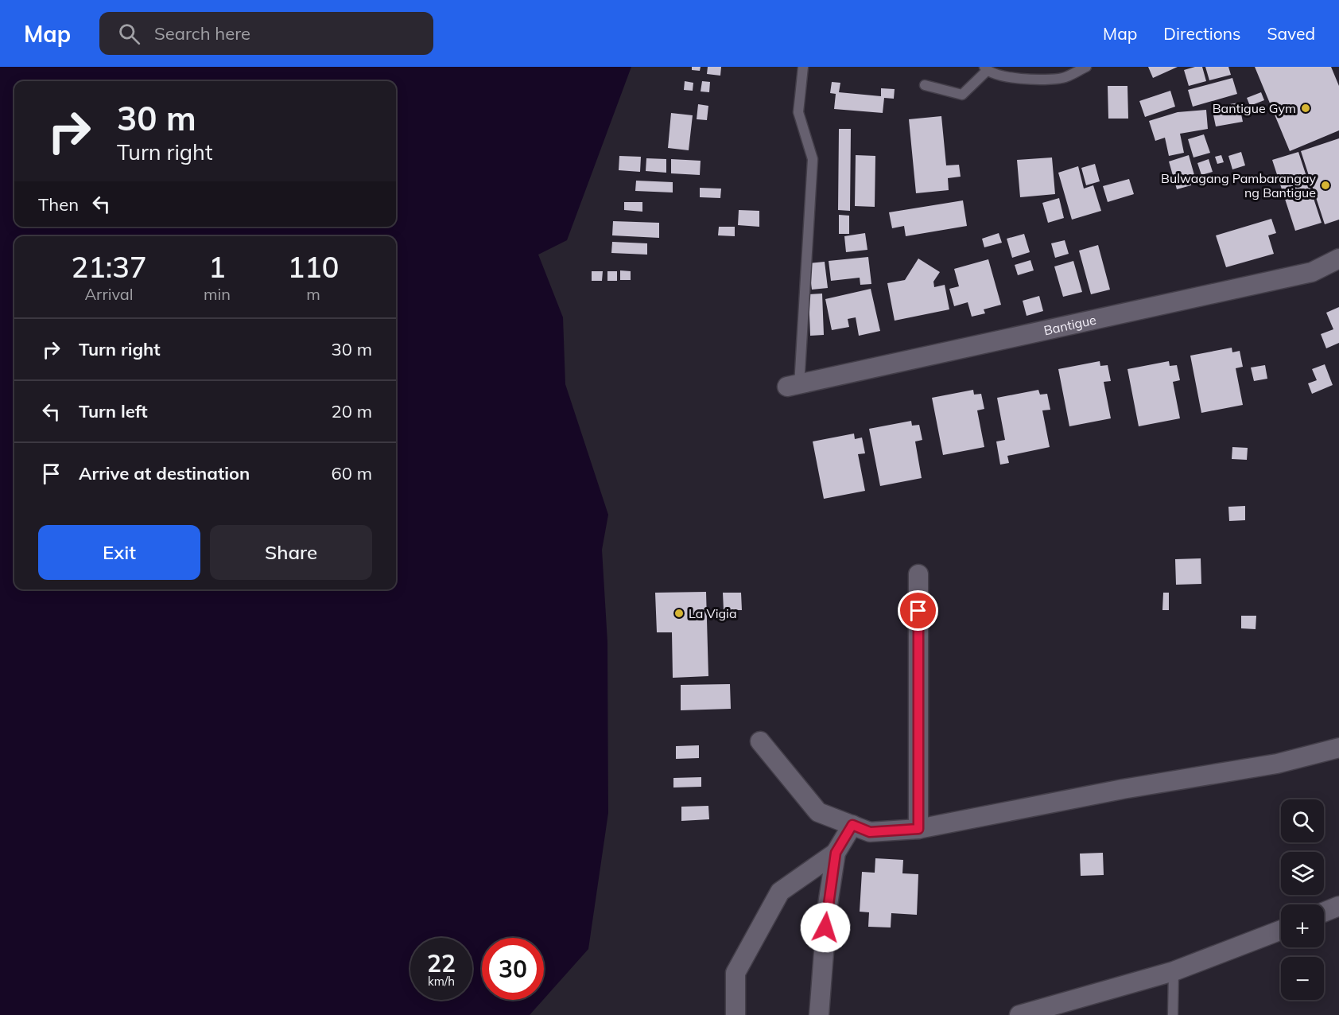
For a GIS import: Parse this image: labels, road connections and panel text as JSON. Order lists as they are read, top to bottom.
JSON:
{
  "streets": {
    "street": ["Bantigue"]
  },
  "places": ["Bantigue Gym", "Bulwagang Pambarangay ng Bantigue", "La Vigia"],
  "page": {
    "header": "Map",
    "search": "Search here",
    "nav": ["Map", "Directions", "Saved"],
    "turn": ["30 m", "Turn right"],
    "then": "Then",
    "eta": [
      "21:37",
      "Arrival",
      "1",
      "min",
      "110",
      "m"
    ],
    "list": [
      {
        "name": "Turn right",
        "value": "30 m"
      },
      {
        "name": "Turn left",
        "value": "20 m"
      },
      {
        "name": "Arrive at destination",
        "value": "60 m"
      }
    ],
    "buttons": ["Exit", "Share"],
    "map_buttons": ["+", "−"],
    "speed": "22 km/h",
    "limit": "30"
  }
}
